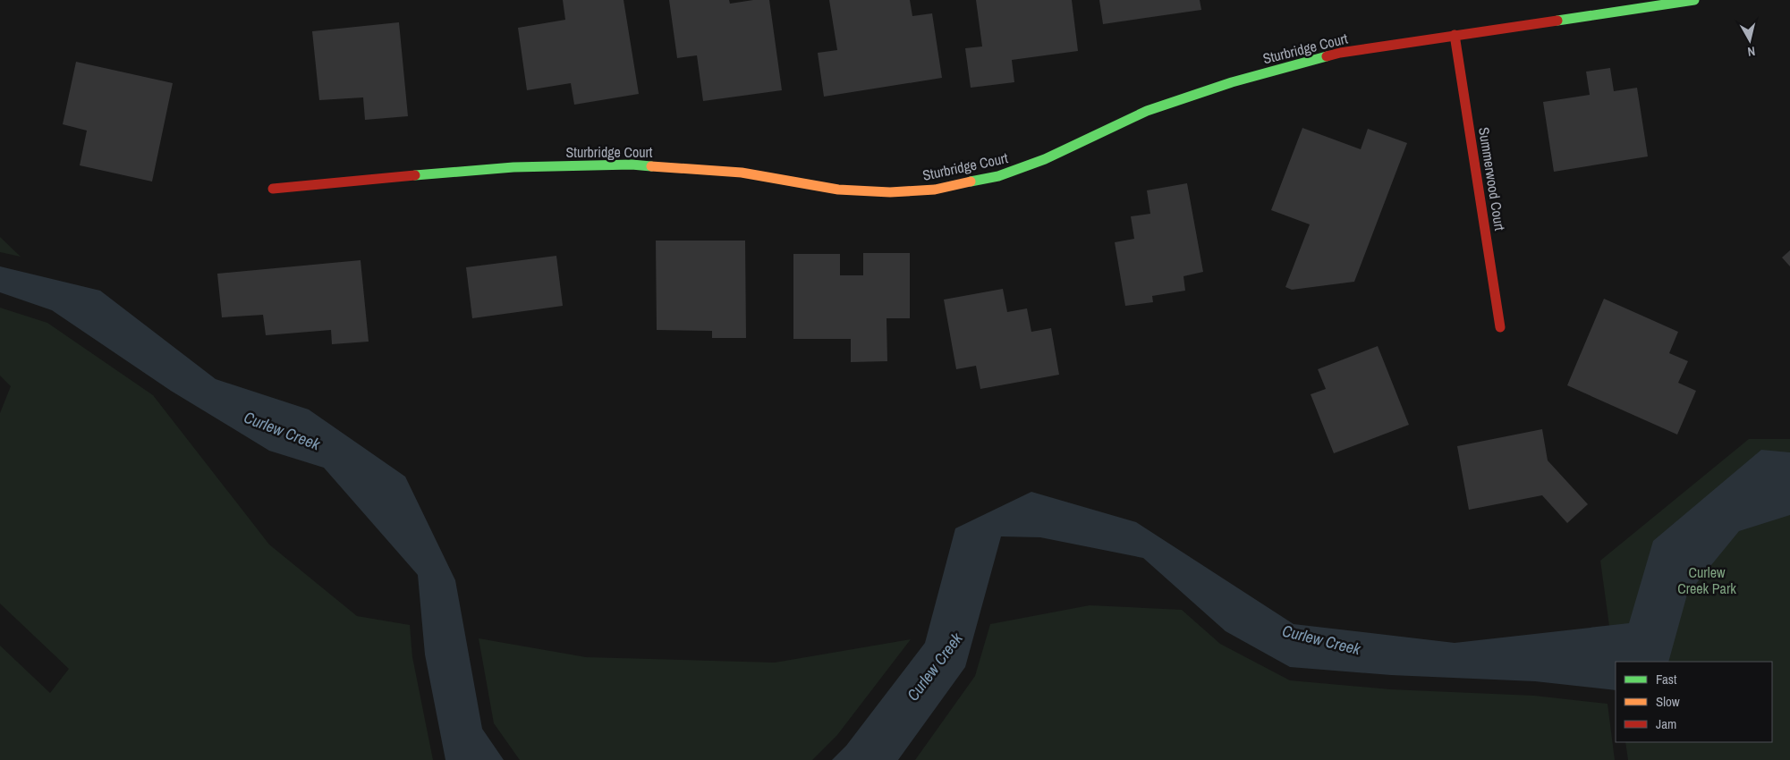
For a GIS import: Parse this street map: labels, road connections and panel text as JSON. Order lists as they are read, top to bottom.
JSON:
{
  "streets": {
    "street": ["Sturbridge Court", "Summerwood Court"]
  },
  "crossings": [
    ["Sturbridge Court", "Summerwood Court"]
  ],
  "water": ["Curlew Creek"],
  "parks": ["Curlew Creek Park"],
  "legend": ["Fast", "Slow", "Jam"],
  "north": "bottom"
}
